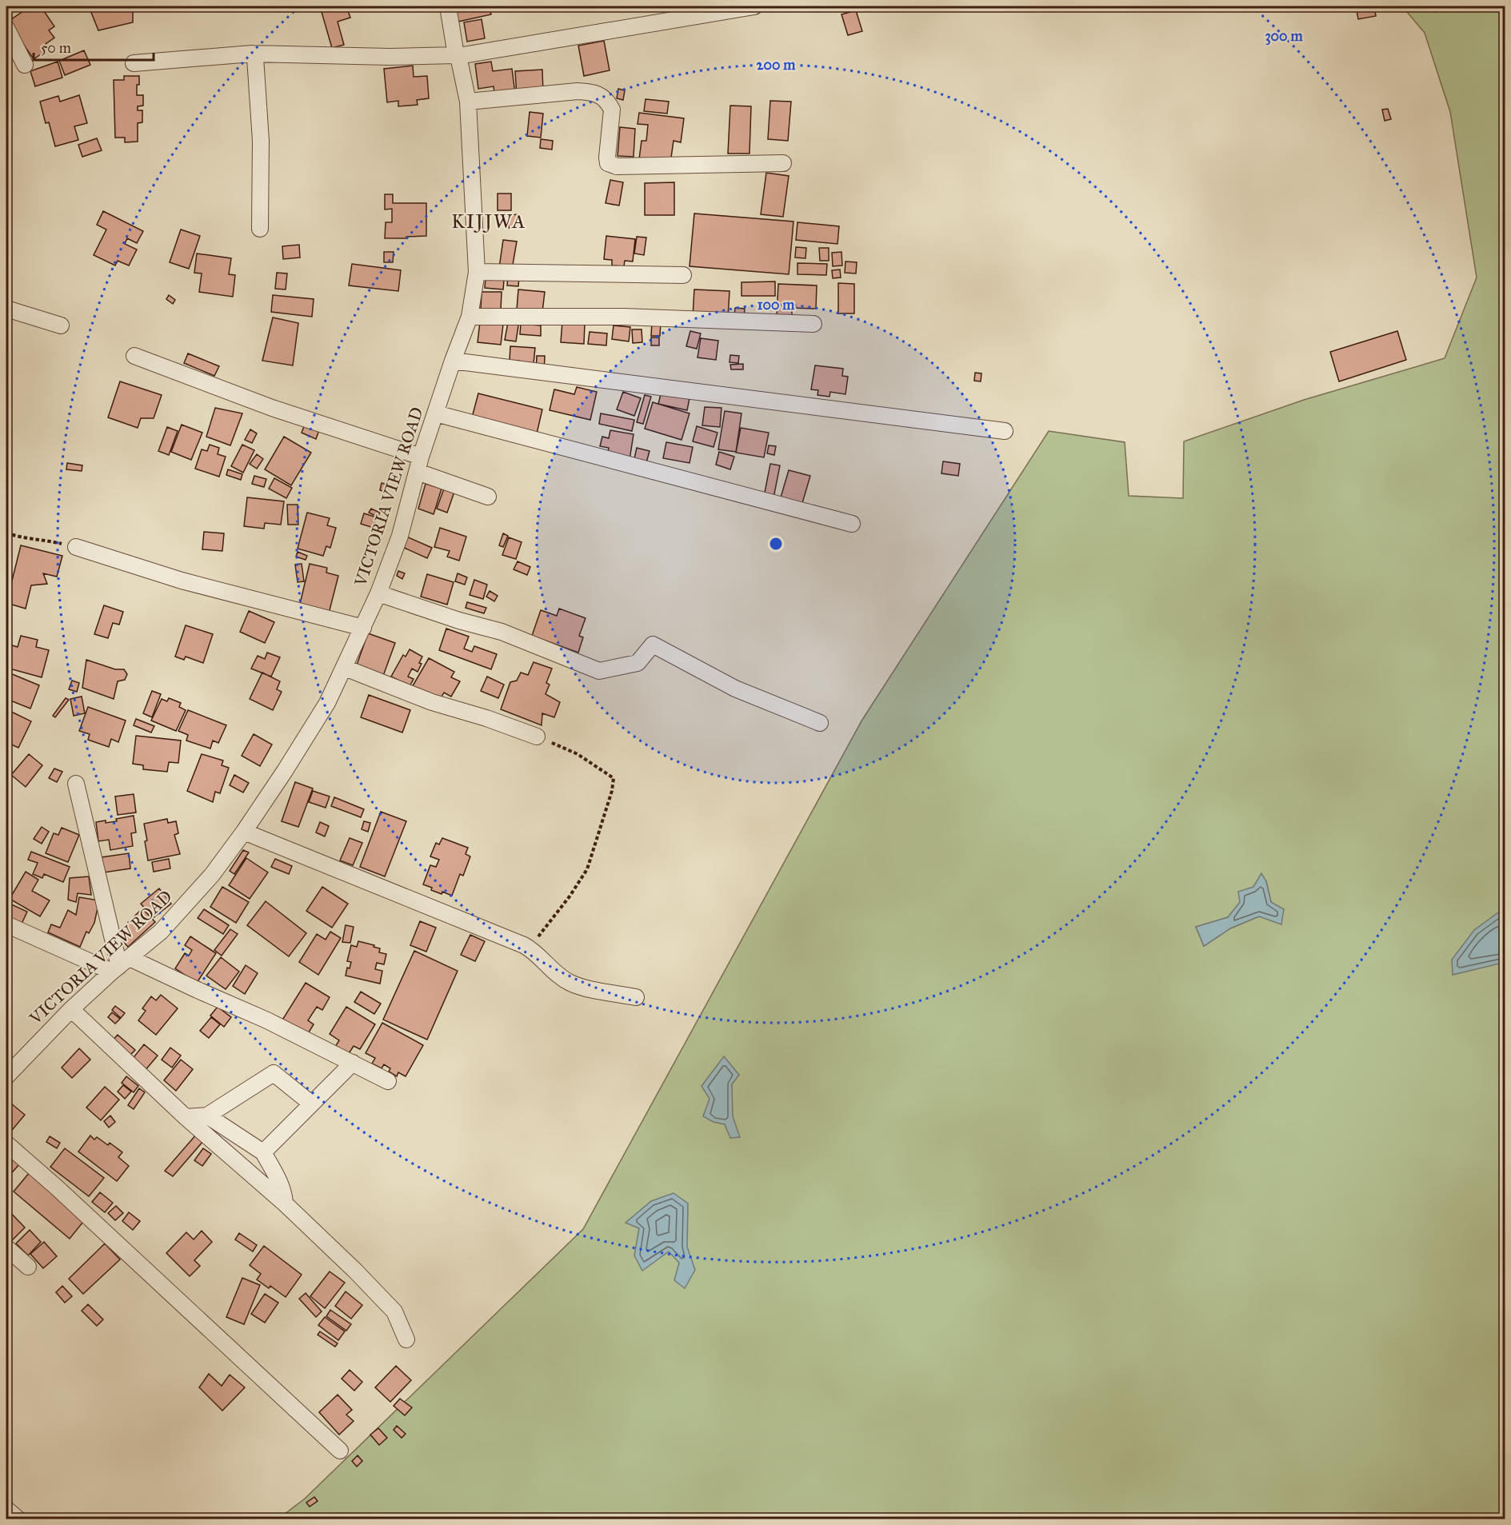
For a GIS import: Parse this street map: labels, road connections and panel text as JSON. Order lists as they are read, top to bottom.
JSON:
{
  "streets": {
    "street": ["VICTORIA VIEW ROAD"]
  },
  "districts": ["KIJJWA"],
  "scale_bar": "50 m",
  "rings": ["300 m", "200 m", "100 m"]
}
